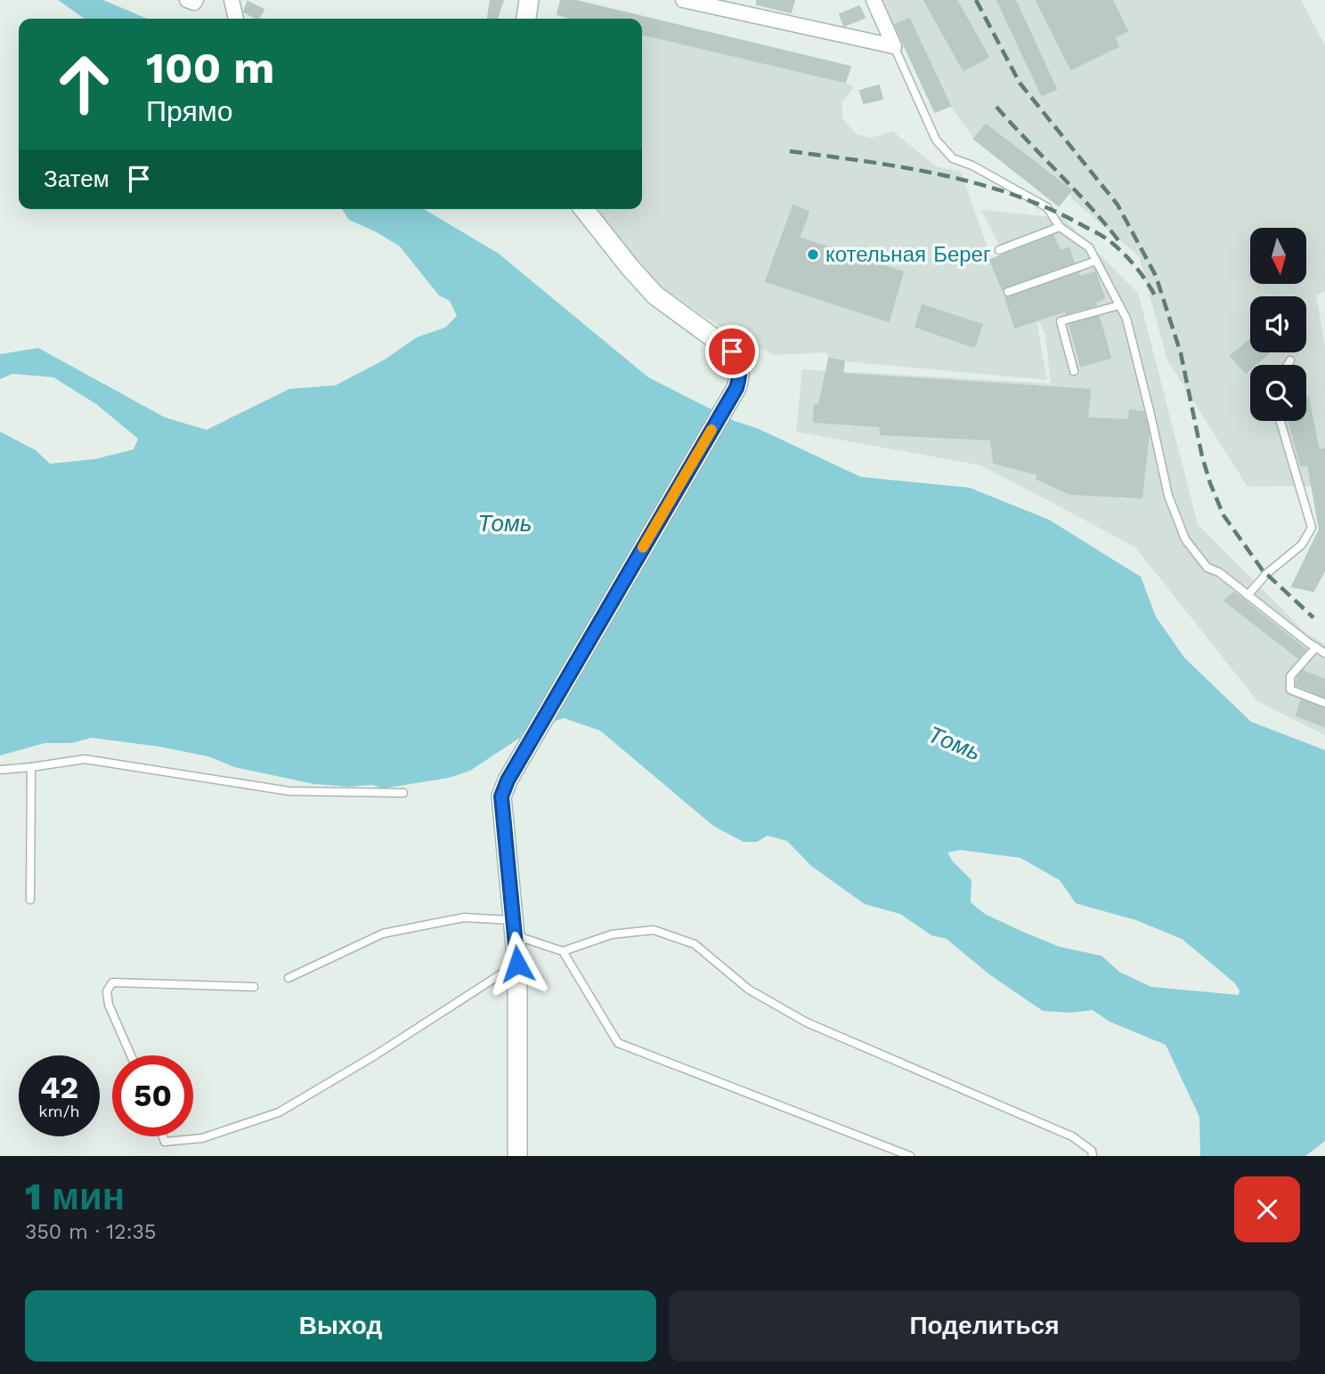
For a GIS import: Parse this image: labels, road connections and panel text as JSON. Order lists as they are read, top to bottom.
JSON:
{
  "water": ["Томь"],
  "places": ["котельная Берег"],
  "north": "bottom",
  "page": {
    "turn": ["100 m", "Прямо"],
    "then": "Затем",
    "speed": "42 km/h",
    "limit": "50",
    "heading": ["1 мин", "350 m · 12:35"],
    "buttons": ["Выход", "Поделиться"]
  }
}
